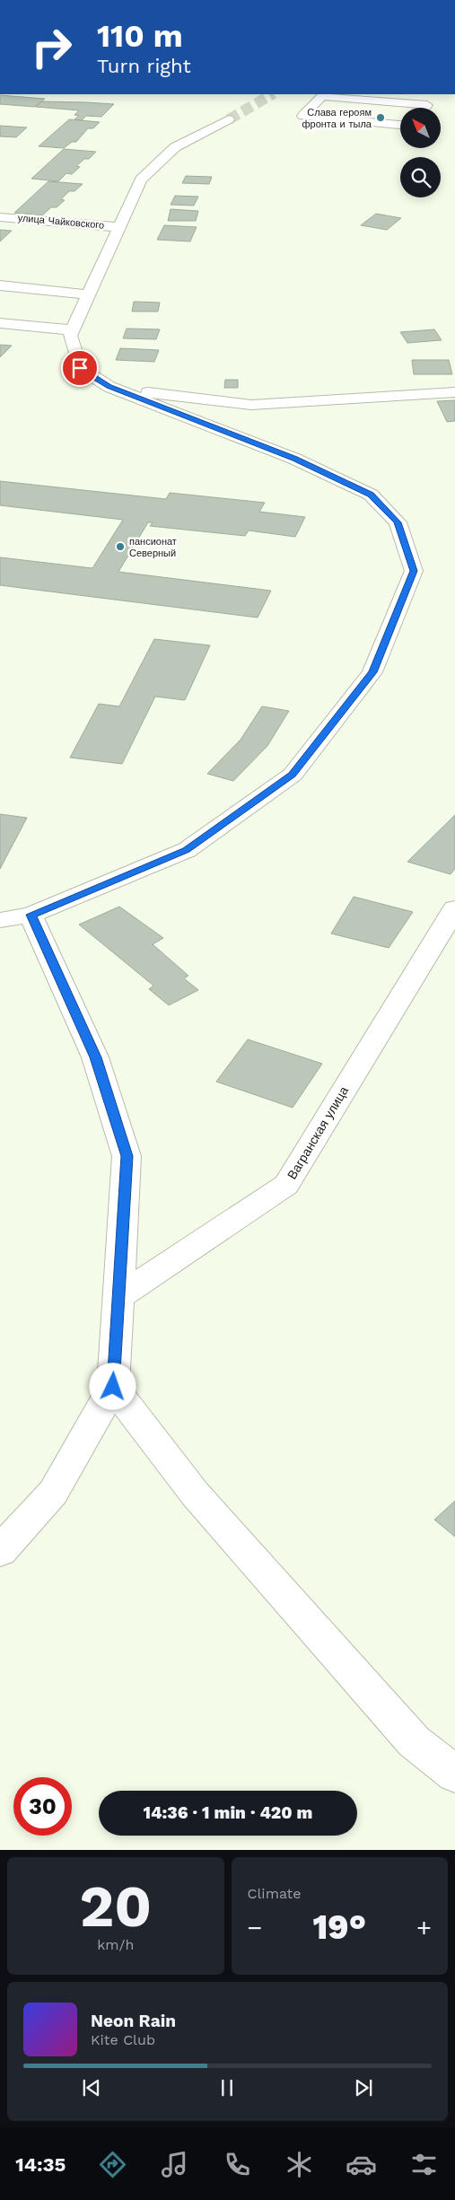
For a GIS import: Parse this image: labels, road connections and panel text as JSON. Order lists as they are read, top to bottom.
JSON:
{
  "streets": {
    "street": ["улица Чайковского", "Вагранская улица"]
  },
  "places": ["Слава героям фронта и тыла", "пансионат Северный"],
  "north": "top left",
  "page": {
    "turn": ["110 m", "Turn right"],
    "limit": "30",
    "trip": "14:36 · 1 min · 420 m",
    "tile": [
      ["20", "km/h"],
      "Climate"
    ],
    "heat": ["−", "19°", "+"],
    "song": ["Neon Rain", "Kite Club"],
    "tabs": "14:35"
  }
}
